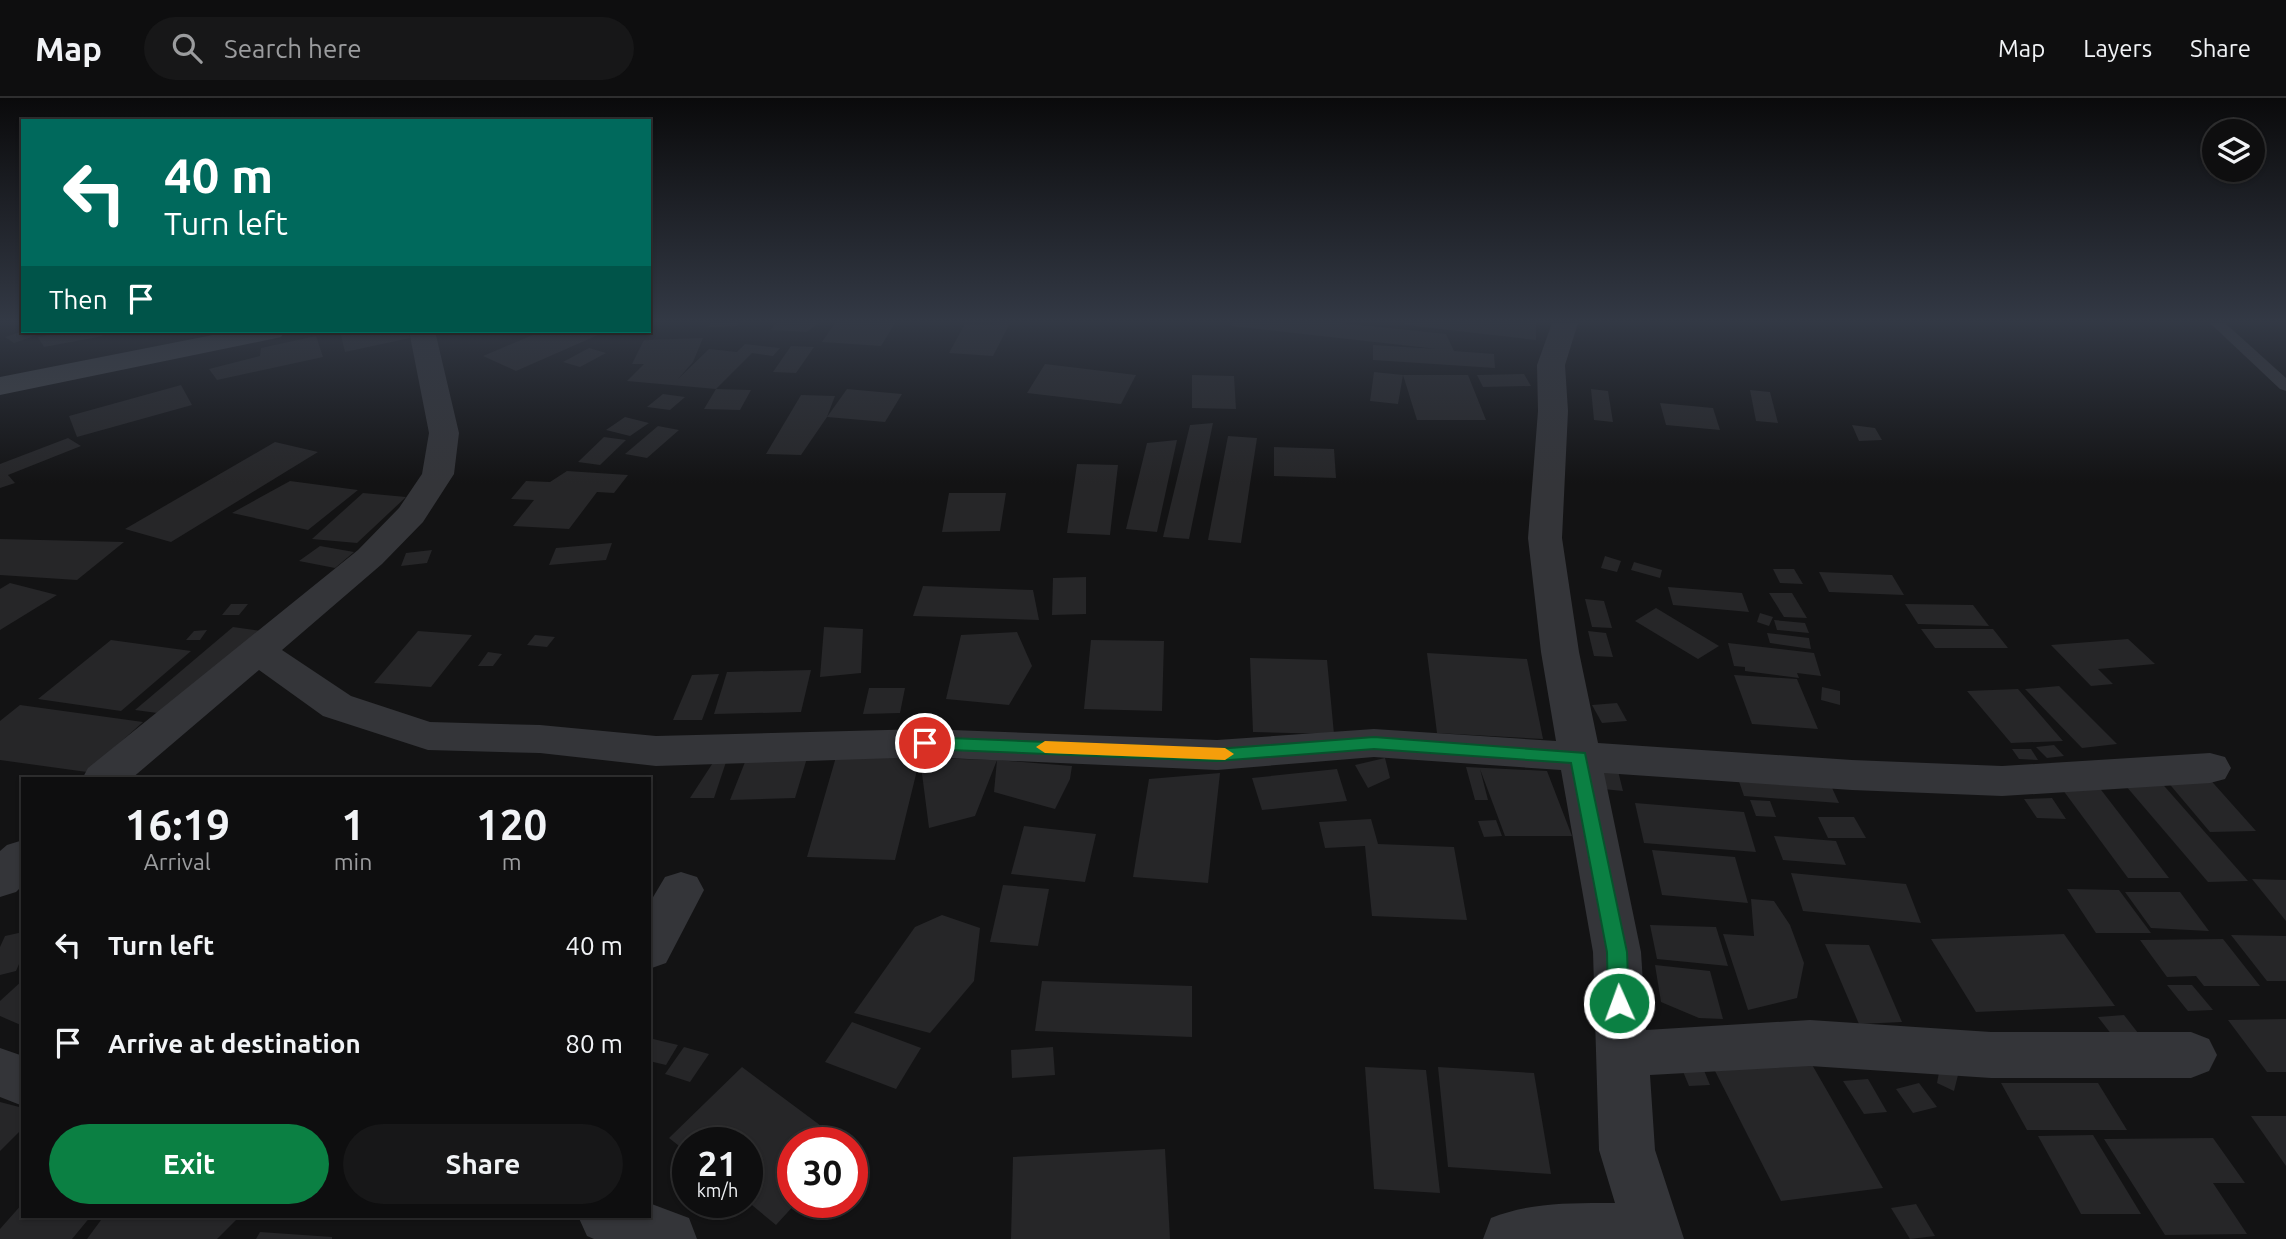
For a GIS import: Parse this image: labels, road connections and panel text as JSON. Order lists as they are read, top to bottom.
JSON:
{
  "page": {
    "header": "Map",
    "search": "Search here",
    "nav": ["Map", "Layers", "Share"],
    "turn": ["40 m", "Turn left"],
    "then": "Then",
    "eta": [
      "16:19",
      "Arrival",
      "1",
      "min",
      "120",
      "m"
    ],
    "list": [
      {
        "name": "Turn left",
        "value": "40 m"
      },
      {
        "name": "Arrive at destination",
        "value": "80 m"
      }
    ],
    "buttons": ["Exit", "Share"],
    "speed": "21 km/h",
    "limit": "30"
  }
}
